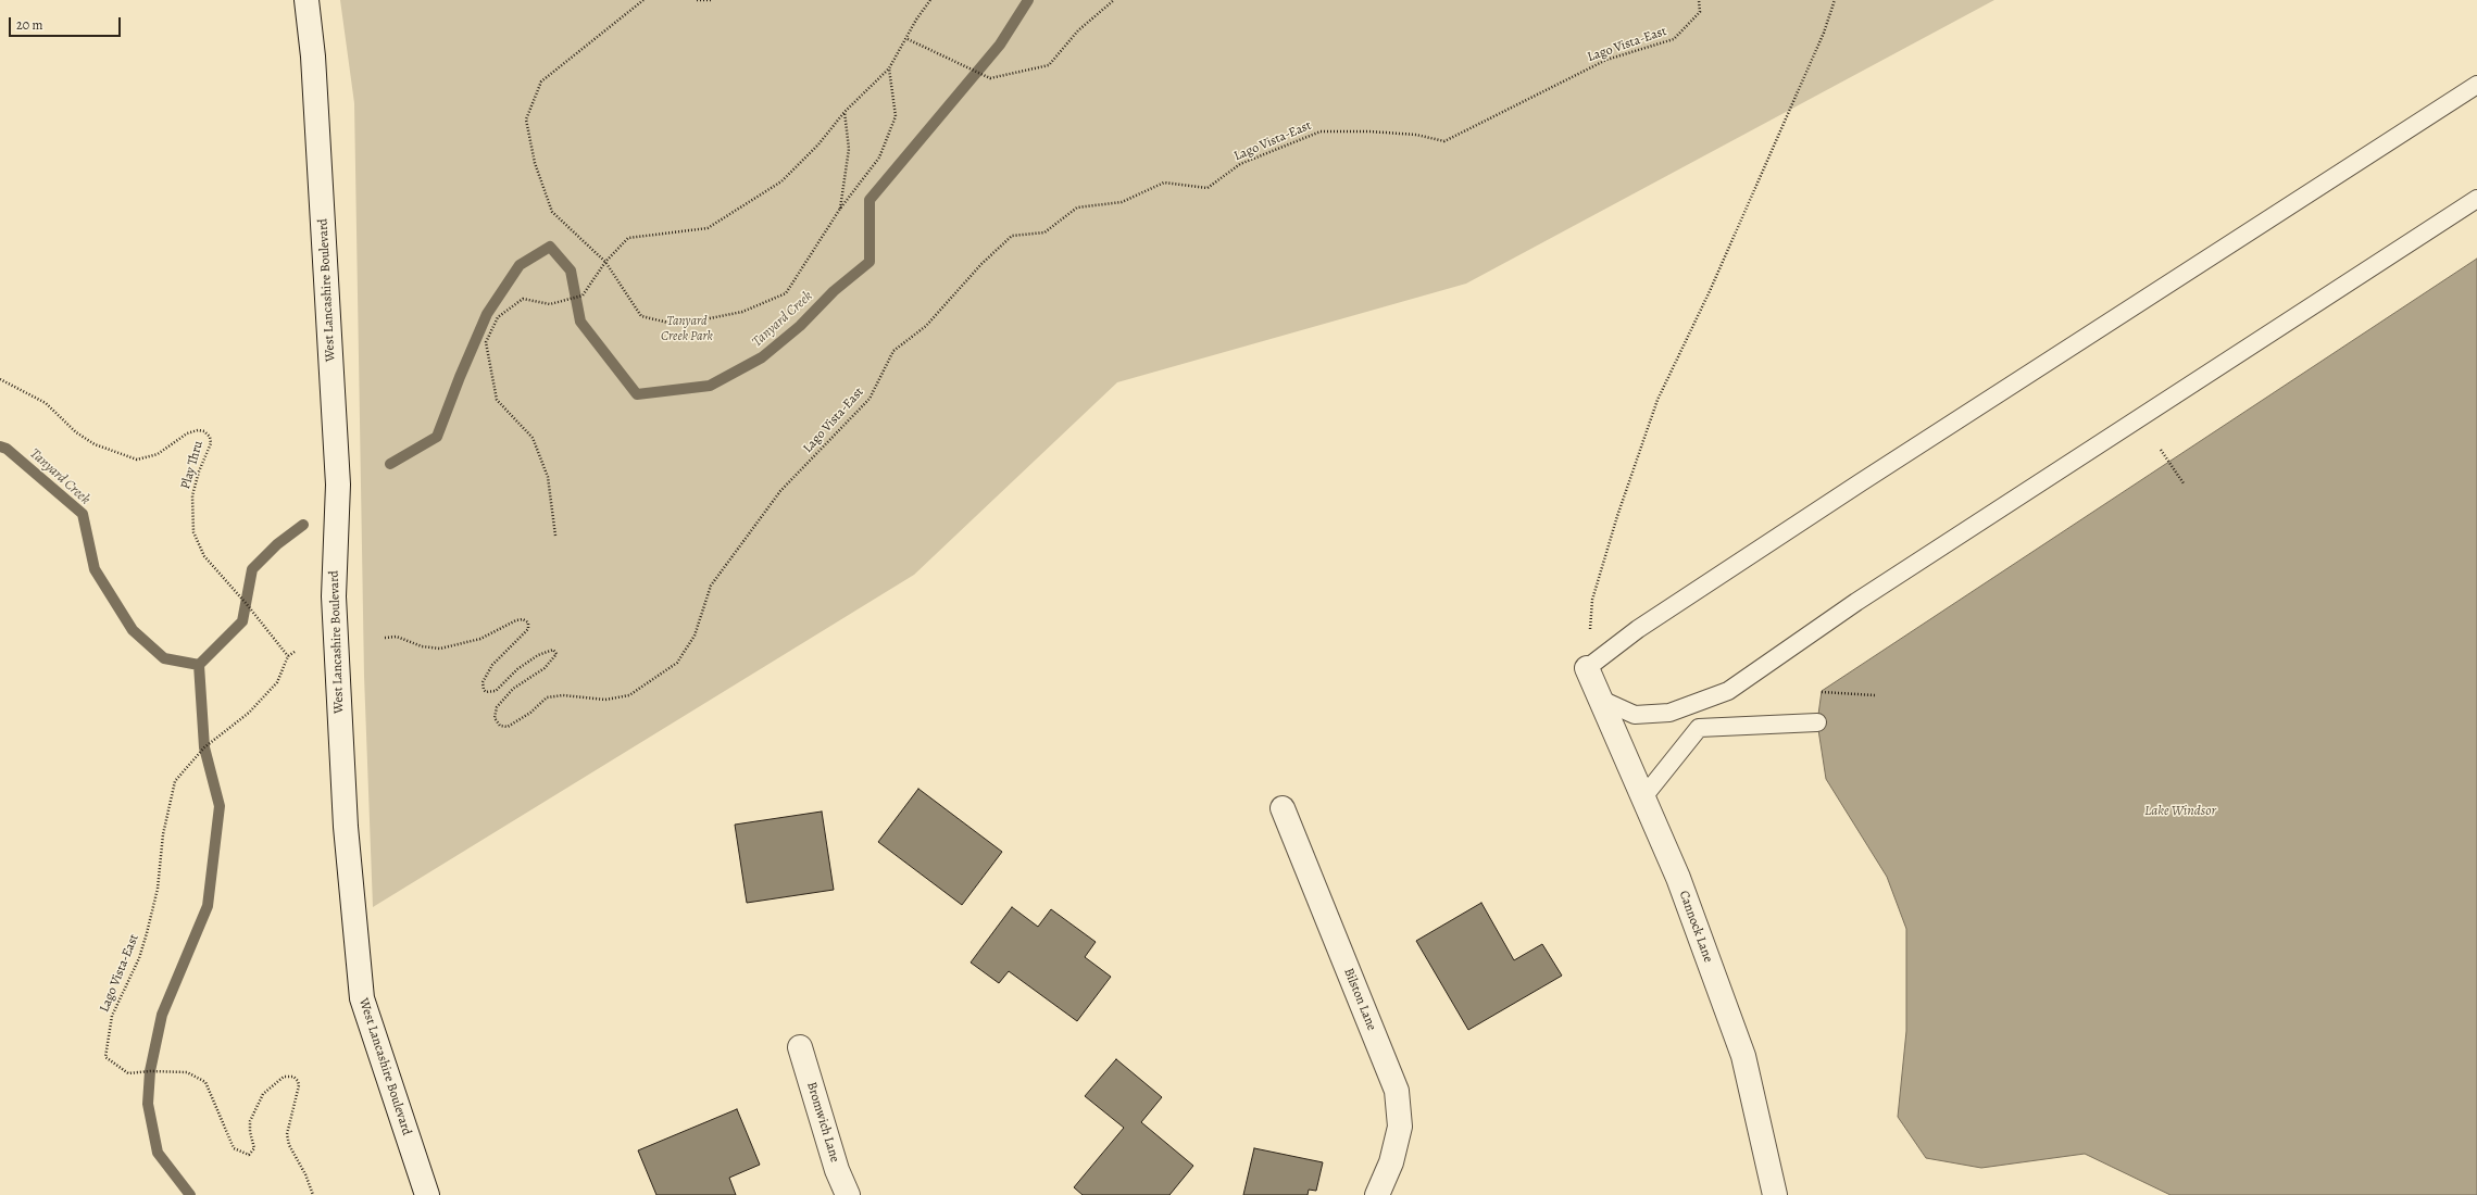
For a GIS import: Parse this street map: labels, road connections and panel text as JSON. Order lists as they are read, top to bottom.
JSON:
{
  "streets": {
    "main road": [
      "West Lancashire Boulevard",
      "Cannock Lane",
      "Bilston Lane",
      "Bromwich Lane"
    ],
    "path": ["Lago Vista-East", "Play Thru"]
  },
  "crossings": [
    ["Lago Vista-East", "Play Thru"]
  ],
  "water": ["Tanyard Creek", "Lake Windsor"],
  "parks": ["Tanyard Creek Park"],
  "scale_bar": "20 m"
}
